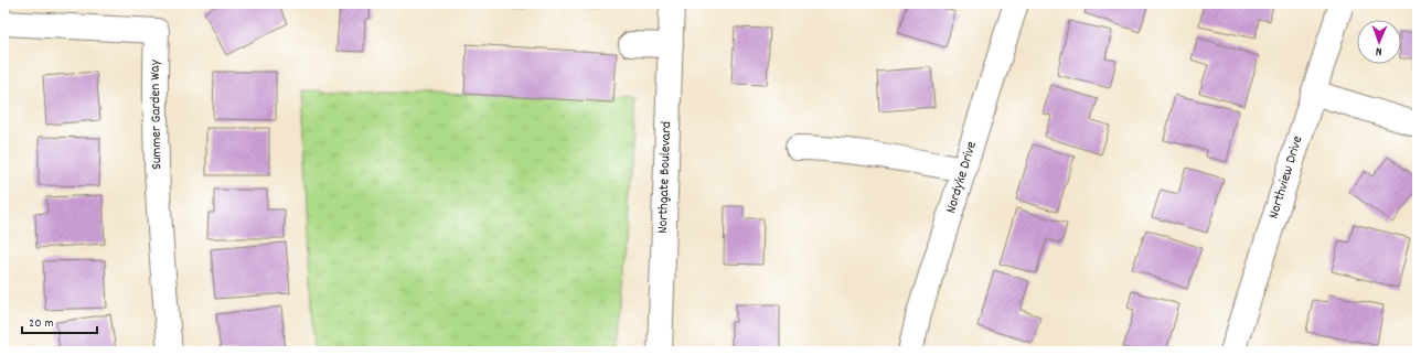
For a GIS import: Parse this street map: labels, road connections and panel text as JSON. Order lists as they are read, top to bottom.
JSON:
{
  "streets": {
    "street": [
      "Summer Garden Way",
      "Northgate Boulevard",
      "Nordyke Drive",
      "Northview Drive"
    ]
  },
  "scale_bar": "20 m",
  "north": "bottom"
}
